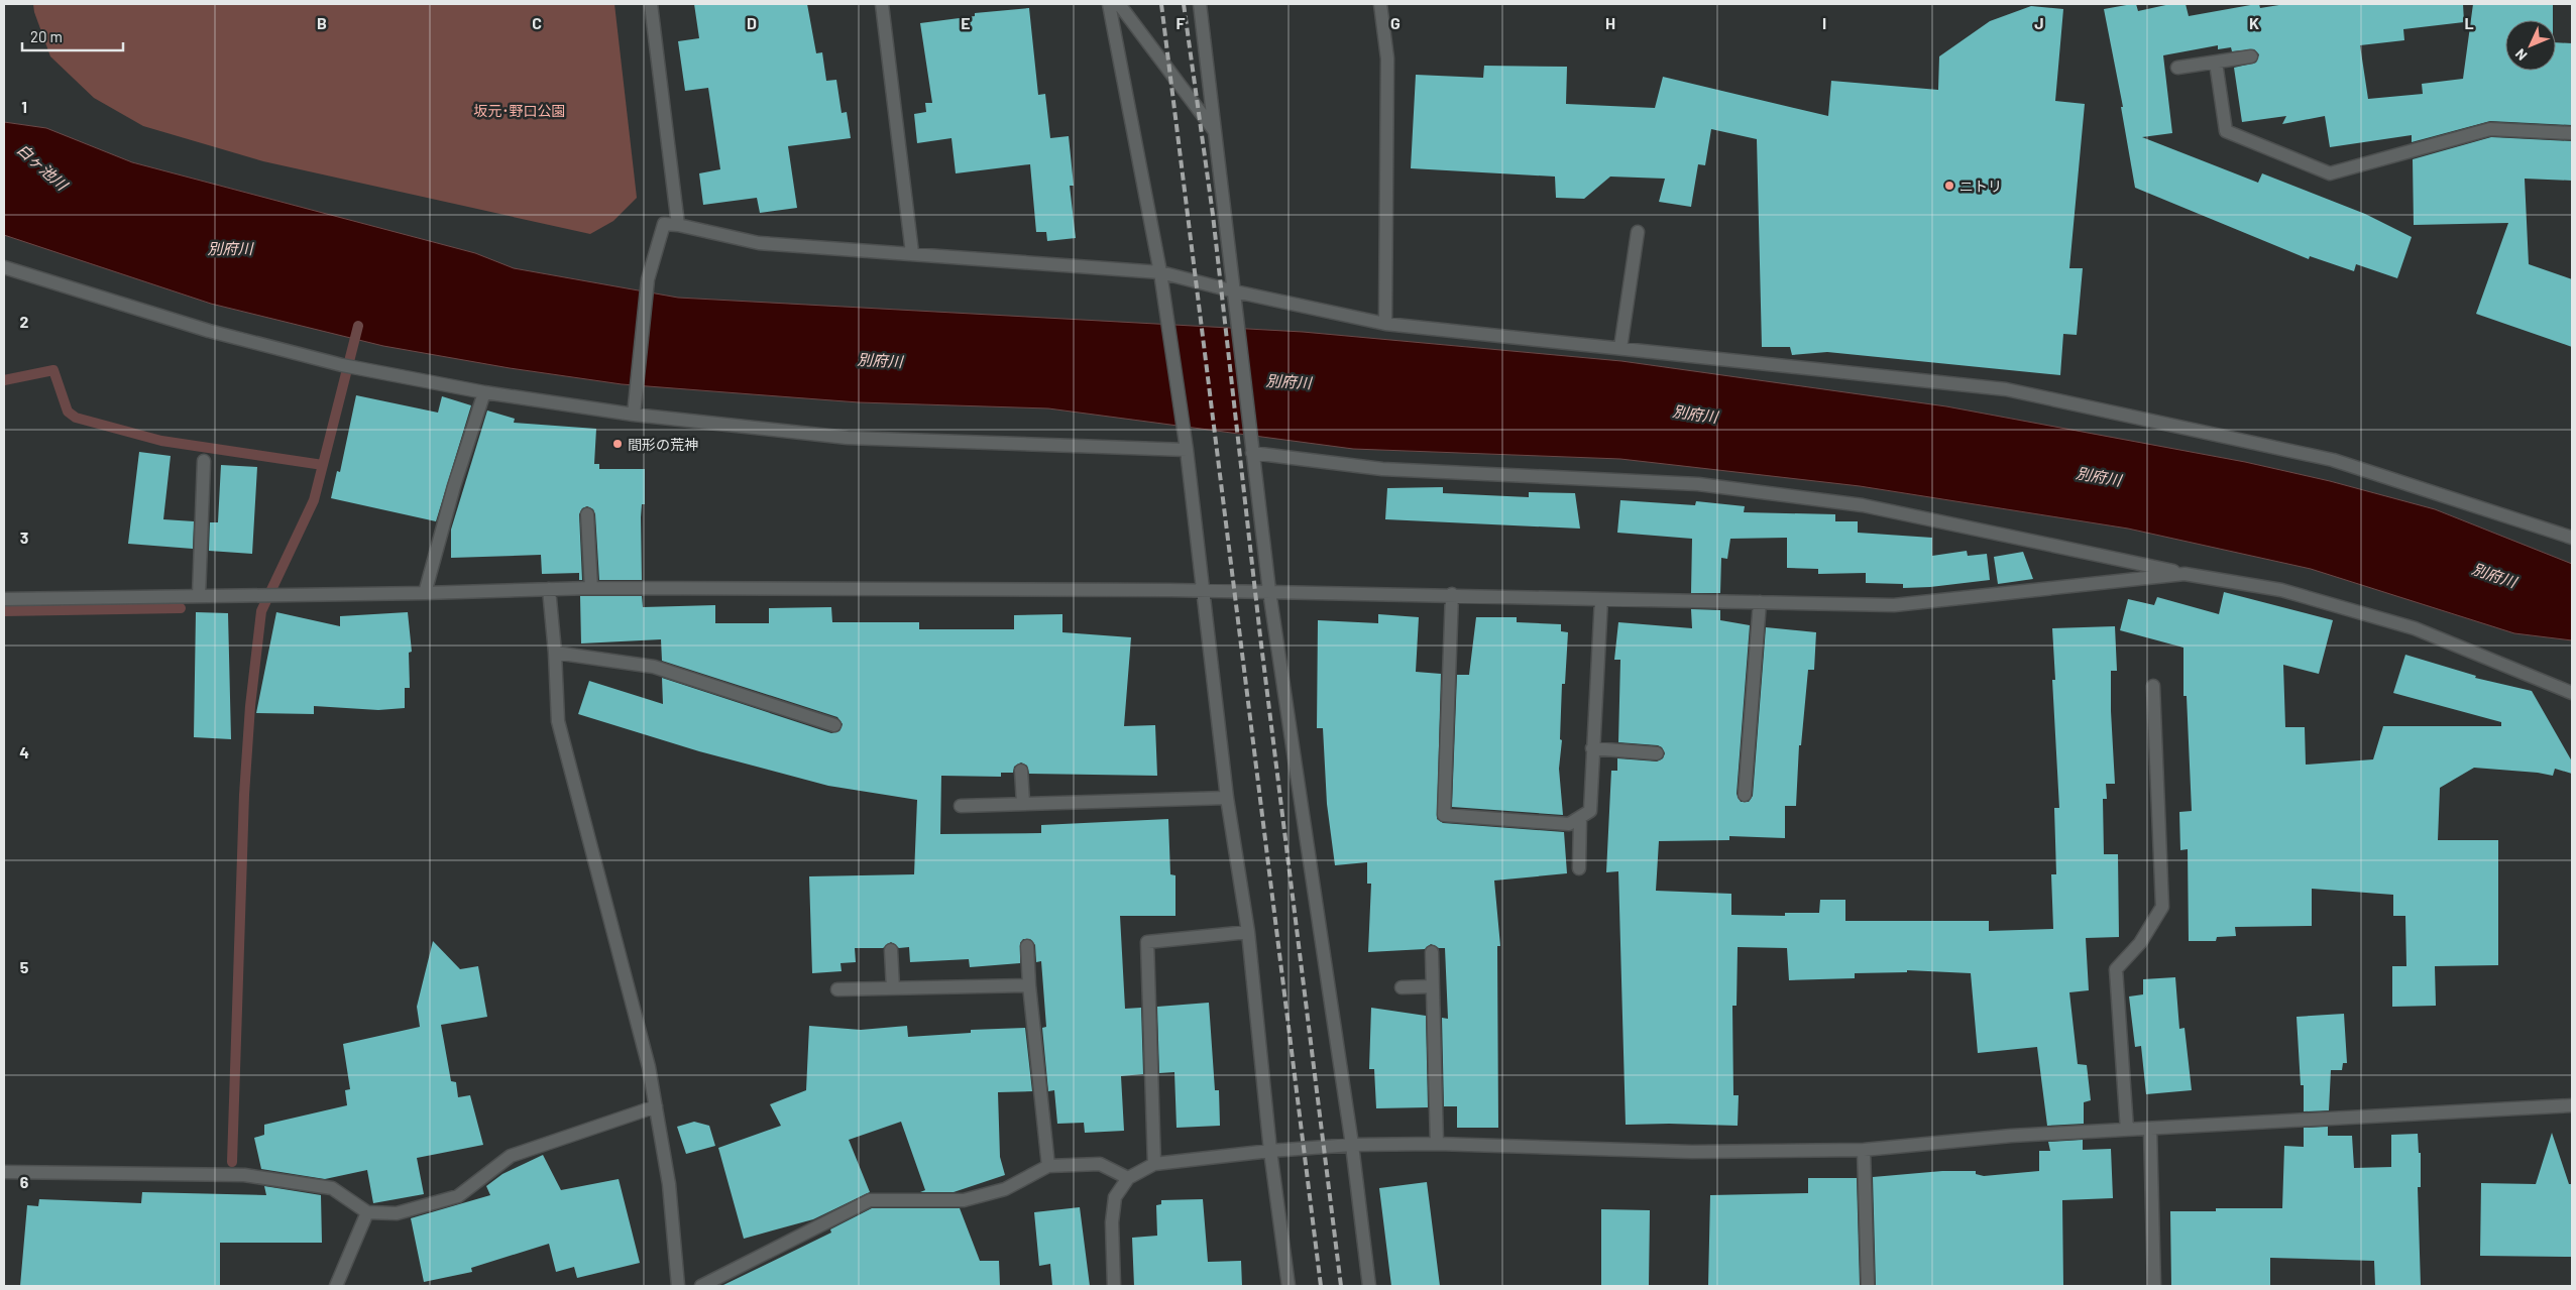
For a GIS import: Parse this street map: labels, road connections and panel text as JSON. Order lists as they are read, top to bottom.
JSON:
{
  "water": ["白ヶ池川", "別府川"],
  "parks": ["坂元･野口公園"],
  "places": ["ニトリ", "間形の荒神"],
  "scale_bar": "20 m",
  "north": "bottom left",
  "grid": {
    "columns": [
      "B",
      "C",
      "D",
      "E",
      "F",
      "G",
      "H",
      "I",
      "J",
      "K",
      "L"
    ],
    "rows": [
      "1",
      "2",
      "3",
      "4",
      "5",
      "6"
    ]
  }
}
